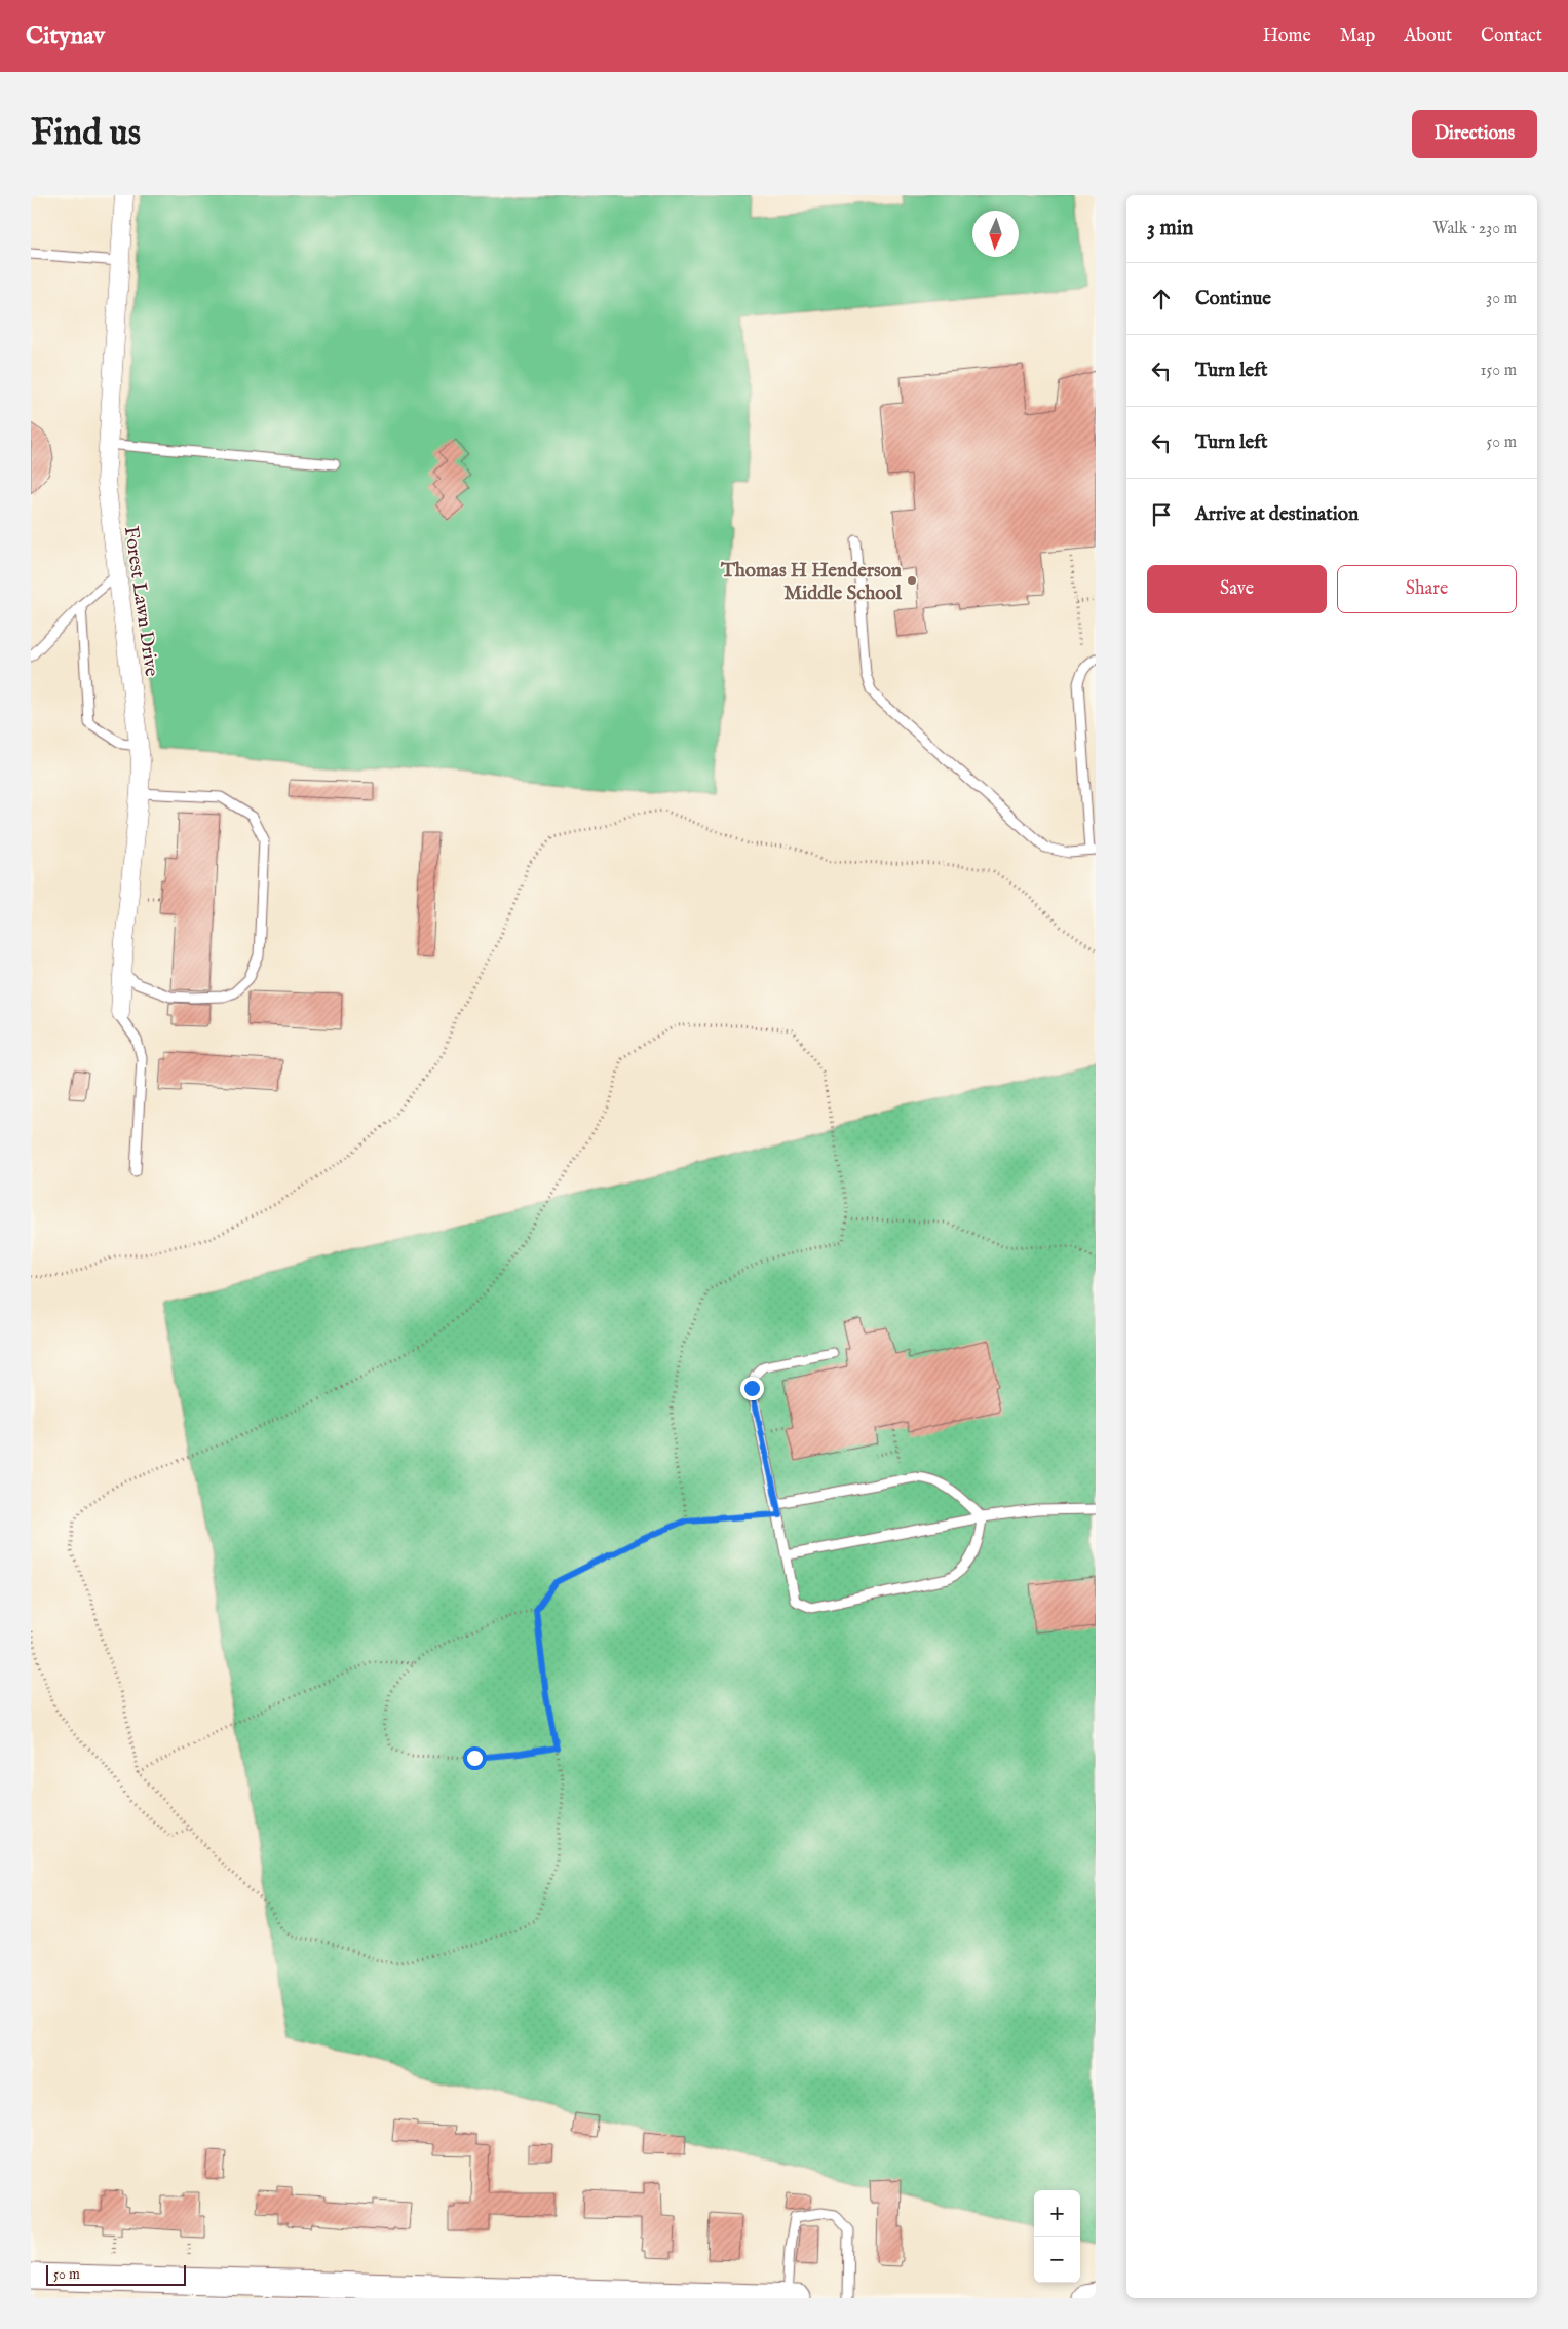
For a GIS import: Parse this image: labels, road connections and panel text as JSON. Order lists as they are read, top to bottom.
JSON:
{
  "streets": {
    "street": ["Forest Lawn Drive"]
  },
  "places": ["Thomas H Henderson Middle School"],
  "scale_bar": "50 m",
  "north": "bottom",
  "page": {
    "header": "Citynav",
    "nav": [
      "Home",
      "Map",
      "About",
      "Contact"
    ],
    "buttons": [
      "Directions",
      ["Save", "Share"]
    ],
    "title": "Find us",
    "heading": ["3 min", "Walk · 230 m"],
    "list": [
      ["Continue", "30 m"],
      ["Turn left", "150 m"],
      ["Turn left", "50 m"],
      "Arrive at destination"
    ],
    "map_buttons": ["+", "−"],
    "scale": "50 m"
  }
}
